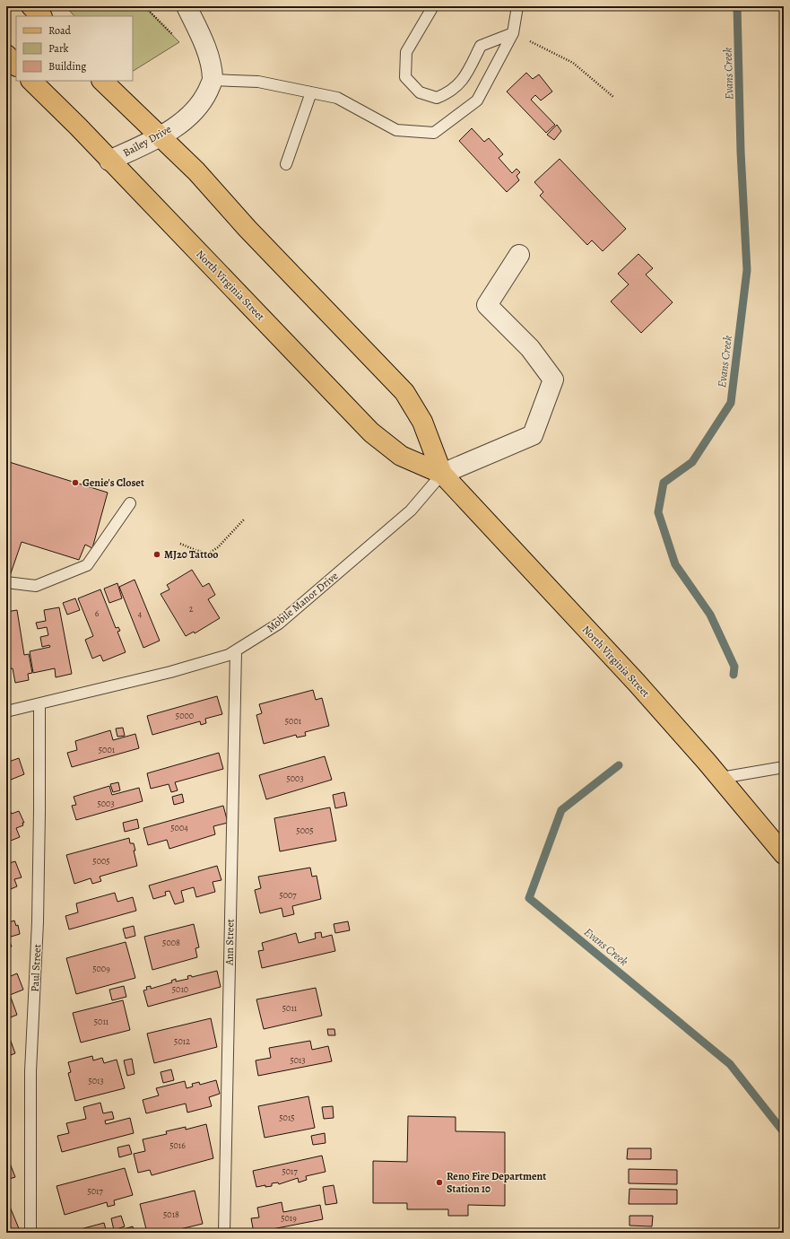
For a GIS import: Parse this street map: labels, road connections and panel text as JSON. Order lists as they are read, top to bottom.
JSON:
{
  "streets": {
    "main road": ["North Virginia Street"],
    "street": ["Bailey Drive"],
    "lane": ["Mobile Manor Drive", "Ann Street", "Paul Street"]
  },
  "crossings": [
    ["Bailey Drive", "North Virginia Street"],
    ["North Virginia Street", "Mobile Manor Drive"],
    ["Mobile Manor Drive", "Ann Street"],
    ["Mobile Manor Drive", "Paul Street"]
  ],
  "water": ["Evans Creek"],
  "places": ["Genie's Closet", "MJ20 Tattoo", "Reno Fire Department Station 10"],
  "house_numbers": [
    "2",
    "6",
    "4",
    "5000",
    "5001",
    "5001",
    "5003",
    "5003",
    "5004",
    "5005",
    "5005",
    "5007",
    "5008",
    "5009",
    "5010",
    "5011",
    "5011",
    "5012",
    "5013",
    "5013",
    "5015",
    "5016",
    "5017",
    "5017",
    "5018",
    "5019"
  ],
  "legend": ["Road", "Park", "Building"]
}
